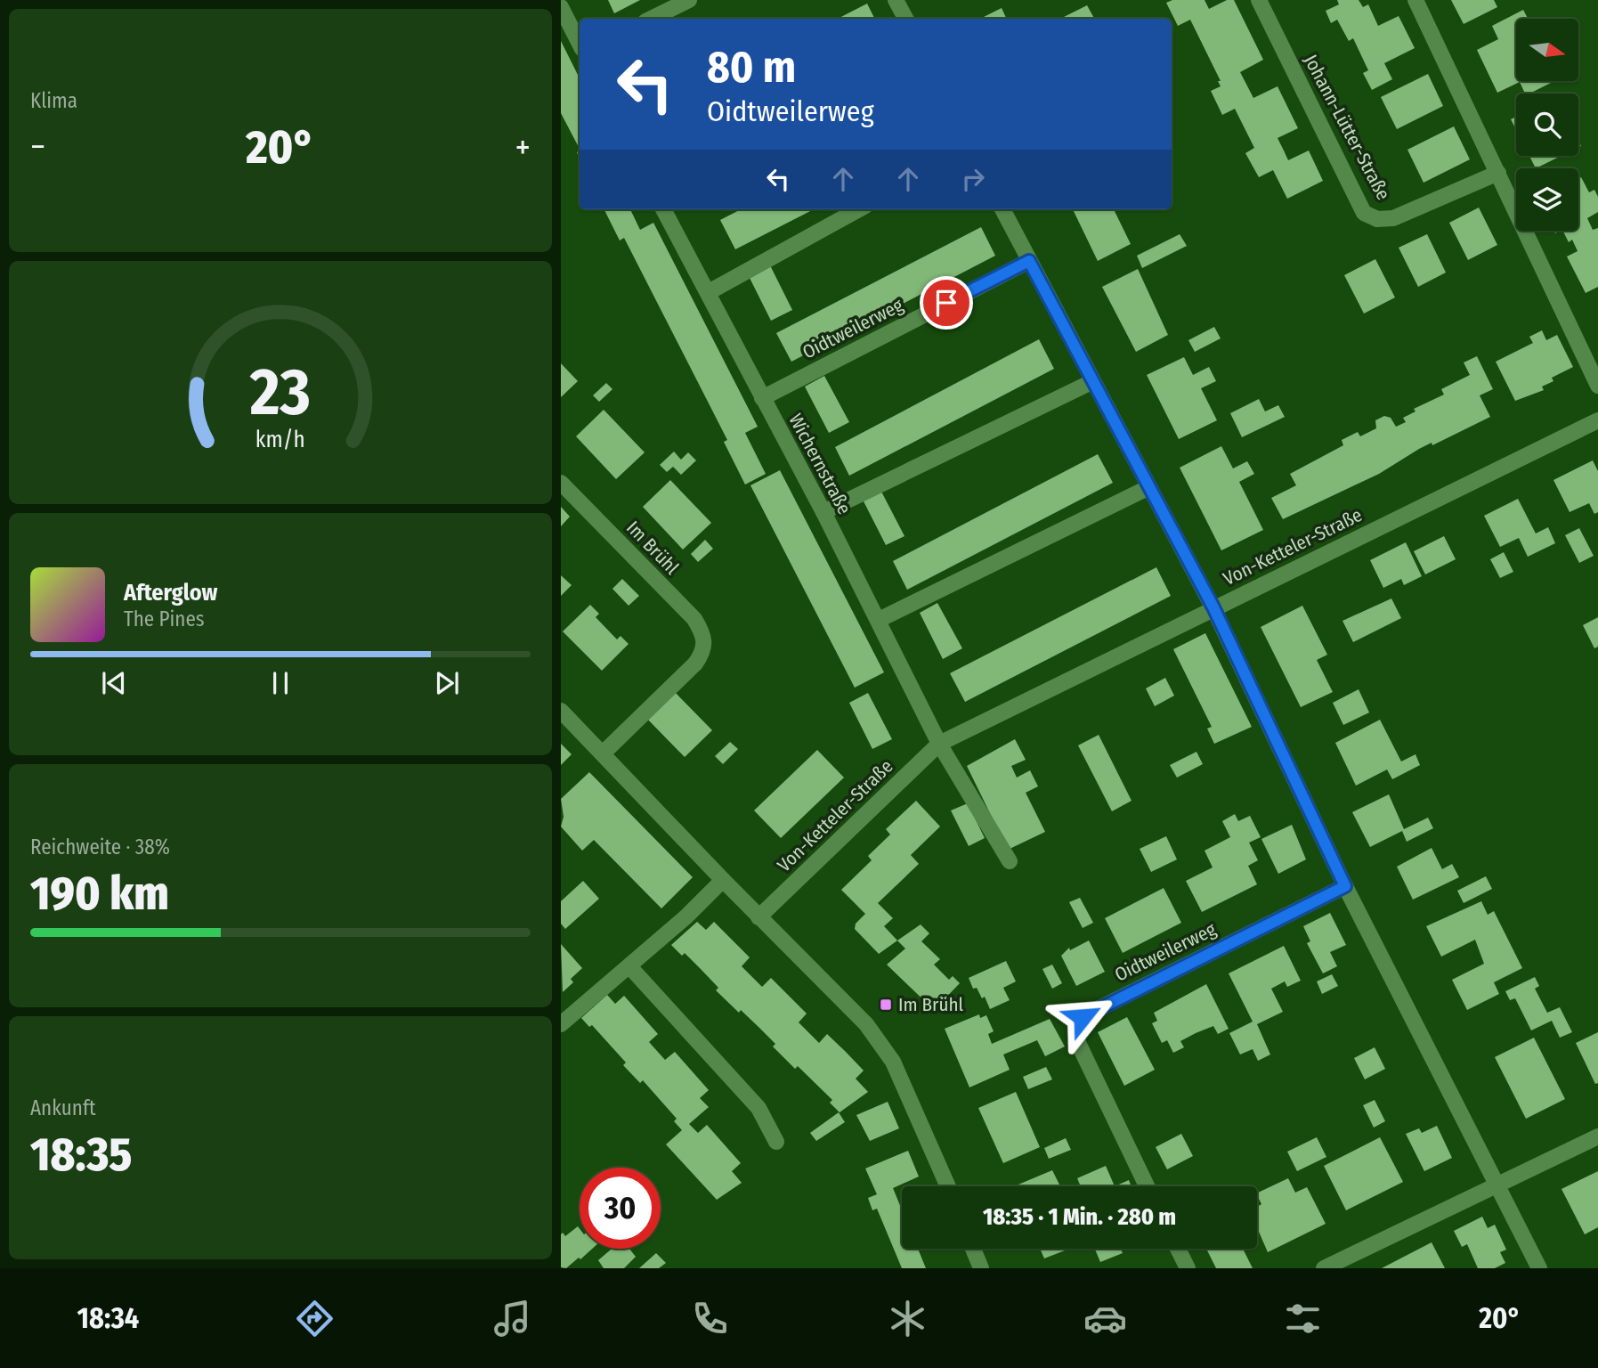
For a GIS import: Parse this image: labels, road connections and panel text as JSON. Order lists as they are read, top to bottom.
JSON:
{
  "streets": {
    "street": [
      "Johann-Lütter-Straße",
      "Oidtweilerweg",
      "Wichernstraße",
      "Von-Ketteler-Straße",
      "Im Brühl"
    ]
  },
  "crossings": [
    ["Oidtweilerweg", "Wichernstraße"],
    ["Wichernstraße", "Von-Ketteler-Straße"]
  ],
  "places": {
    "transit": ["Im Brühl"]
  },
  "north": "right",
  "page": {
    "tile": [
      "Klima",
      ["Reichweite · 38%", "190 km"],
      ["Ankunft", "18:35"]
    ],
    "turn": ["80 m", "Oidtweilerweg"],
    "heat": ["−", "20°", "+"],
    "song": ["Afterglow", "The Pines"],
    "limit": "30",
    "trip": "18:35 · 1 Min. · 280 m",
    "tabs": ["18:34", "20°"],
    "gauge": ["23", "km/h"]
  }
}
